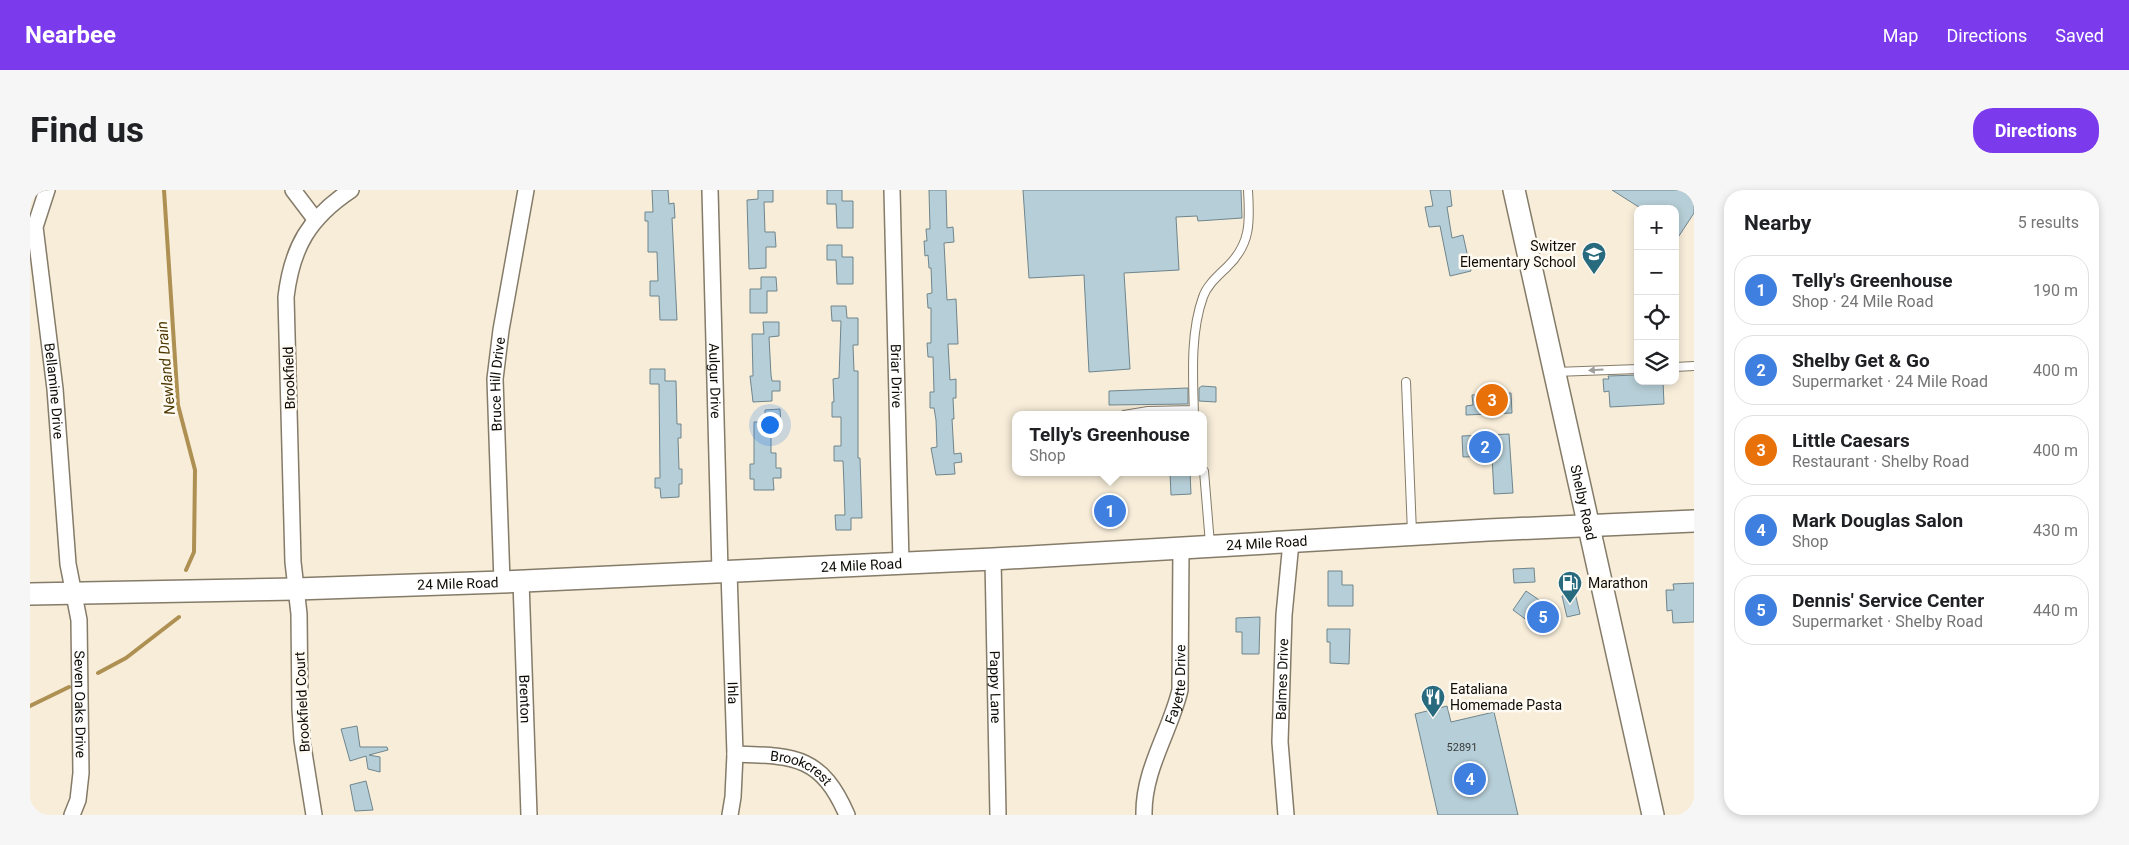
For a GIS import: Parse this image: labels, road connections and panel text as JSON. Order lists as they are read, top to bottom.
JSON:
{
  "streets": {
    "street": [
      "Briar Drive",
      "Brookfield",
      "Aulgur Drive",
      "Bruce Hill Drive",
      "Bellamine Drive",
      "Shelby Road",
      "24 Mile Road",
      "Balmes Drive",
      "Fayette Drive",
      "Pappy Lane",
      "Ihla",
      "Brenton",
      "Brookfield Court",
      "Seven Oaks Drive",
      "Brookcrest"
    ]
  },
  "crossings": [
    ["Briar Drive", "24 Mile Road"],
    ["Brookfield", "24 Mile Road"],
    ["Brookfield", "Brookfield Court"],
    ["Aulgur Drive", "24 Mile Road"],
    ["Aulgur Drive", "Ihla"],
    ["Bruce Hill Drive", "24 Mile Road"],
    ["Bruce Hill Drive", "Brenton"],
    ["Bellamine Drive", "24 Mile Road"],
    ["Bellamine Drive", "Seven Oaks Drive"],
    ["Shelby Road", "24 Mile Road"],
    ["24 Mile Road", "Balmes Drive"],
    ["24 Mile Road", "Fayette Drive"],
    ["24 Mile Road", "Pappy Lane"],
    ["24 Mile Road", "Ihla"],
    ["24 Mile Road", "Brenton"],
    ["24 Mile Road", "Brookfield Court"],
    ["24 Mile Road", "Seven Oaks Drive"],
    ["Ihla", "Brookcrest"]
  ],
  "water": ["Newland Drain"],
  "places": {
    "school or university": ["Switzer Elementary School"],
    "fuel station": ["Marathon"],
    "restaurant": ["Eataliana Homemade Pasta"]
  },
  "house_numbers": ["52891"],
  "page": {
    "header": "Nearbee",
    "nav": ["Map", "Directions", "Saved"],
    "buttons": "Directions",
    "title": "Find us",
    "heading": ["Nearby", "5 results"],
    "map_buttons": ["+", "−"],
    "list": [
      {
        "mark": "1",
        "name": "Telly's Greenhouse",
        "note": "Shop · 24 Mile Road",
        "value": "190 m"
      },
      {
        "mark": "2",
        "name": "Shelby Get & Go",
        "note": "Supermarket · 24 Mile Road",
        "value": "400 m"
      },
      {
        "mark": "3",
        "name": "Little Caesars",
        "note": "Restaurant · Shelby Road",
        "value": "400 m"
      },
      {
        "mark": "4",
        "name": "Mark Douglas Salon",
        "note": "Shop",
        "value": "430 m"
      },
      {
        "mark": "5",
        "name": "Dennis' Service Center",
        "note": "Supermarket · Shelby Road",
        "value": "440 m"
      }
    ],
    "pins": [
      "3",
      "2",
      "1",
      "5",
      "4"
    ],
    "popup": ["Telly's Greenhouse", "Shop"]
  }
}
